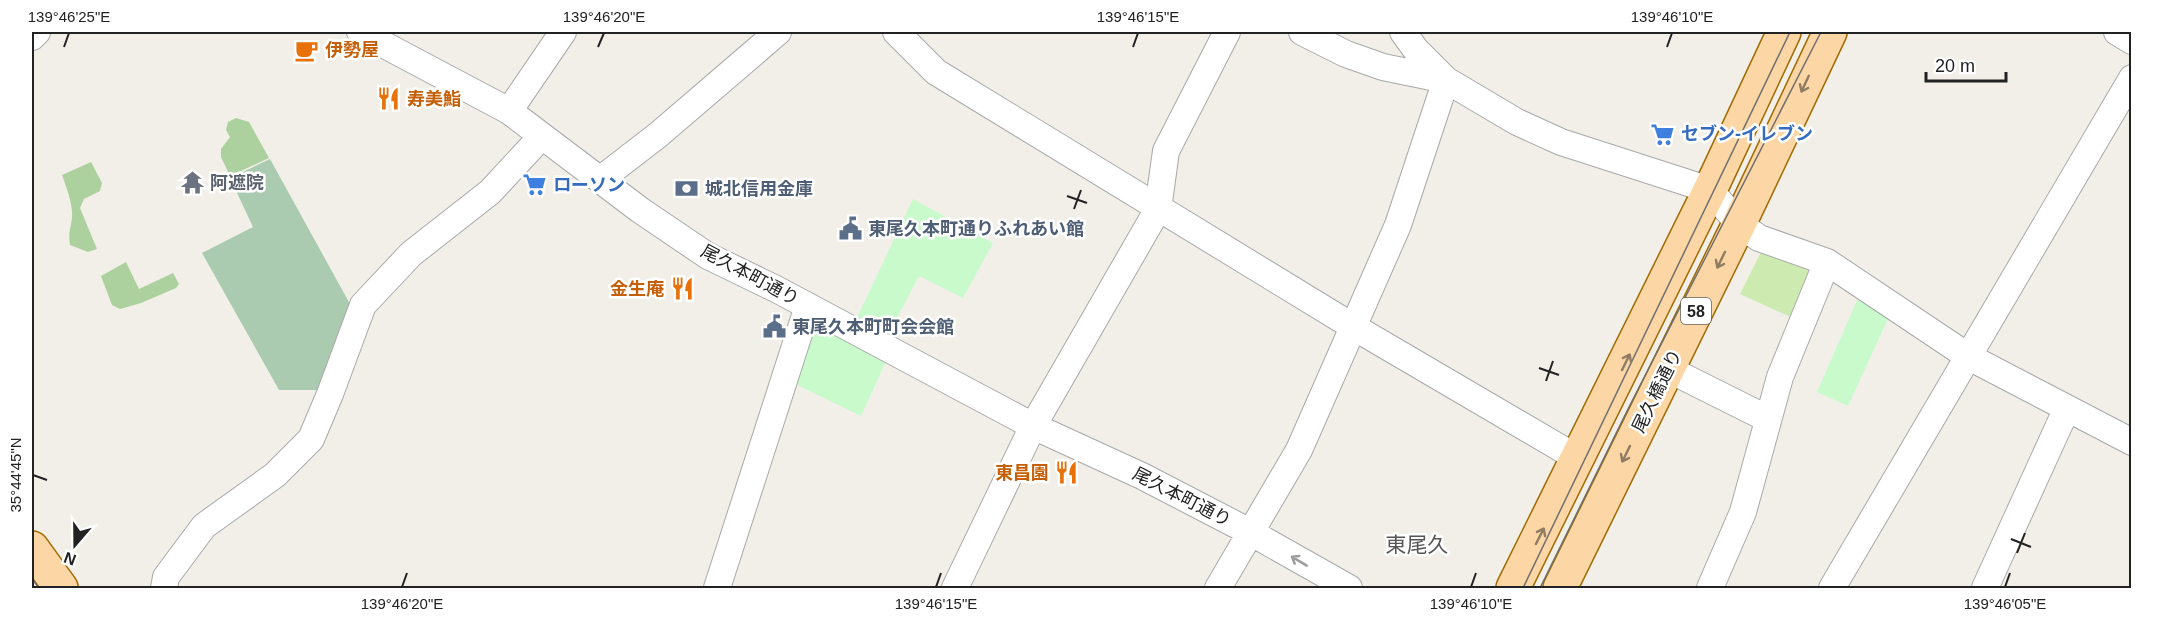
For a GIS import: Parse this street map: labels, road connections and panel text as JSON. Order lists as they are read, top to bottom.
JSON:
{
  "streets": {
    "main road": ["58", "尾久橋通り"],
    "street": ["尾久本町通り"]
  },
  "districts": ["東尾久"],
  "places": {
    "cafe": ["伊勢屋"],
    "restaurant": ["寿美鮨", "金生庵", "東昌園"],
    "supermarket": ["セブン-イレブン", "ローソン"],
    "temple": ["阿遮院"],
    "bank": ["城北信用金庫"],
    "public building": ["東尾久本町通りふれあい館", "東尾久本町町会会館"]
  },
  "scale_bar": "20 m",
  "north": "bottom",
  "coordinates": [
    "139°46'25\"E",
    "139°46'20\"E",
    "139°46'15\"E",
    "139°46'10\"E",
    "35°44'45\"N",
    "139°46'05\"E"
  ]
}
